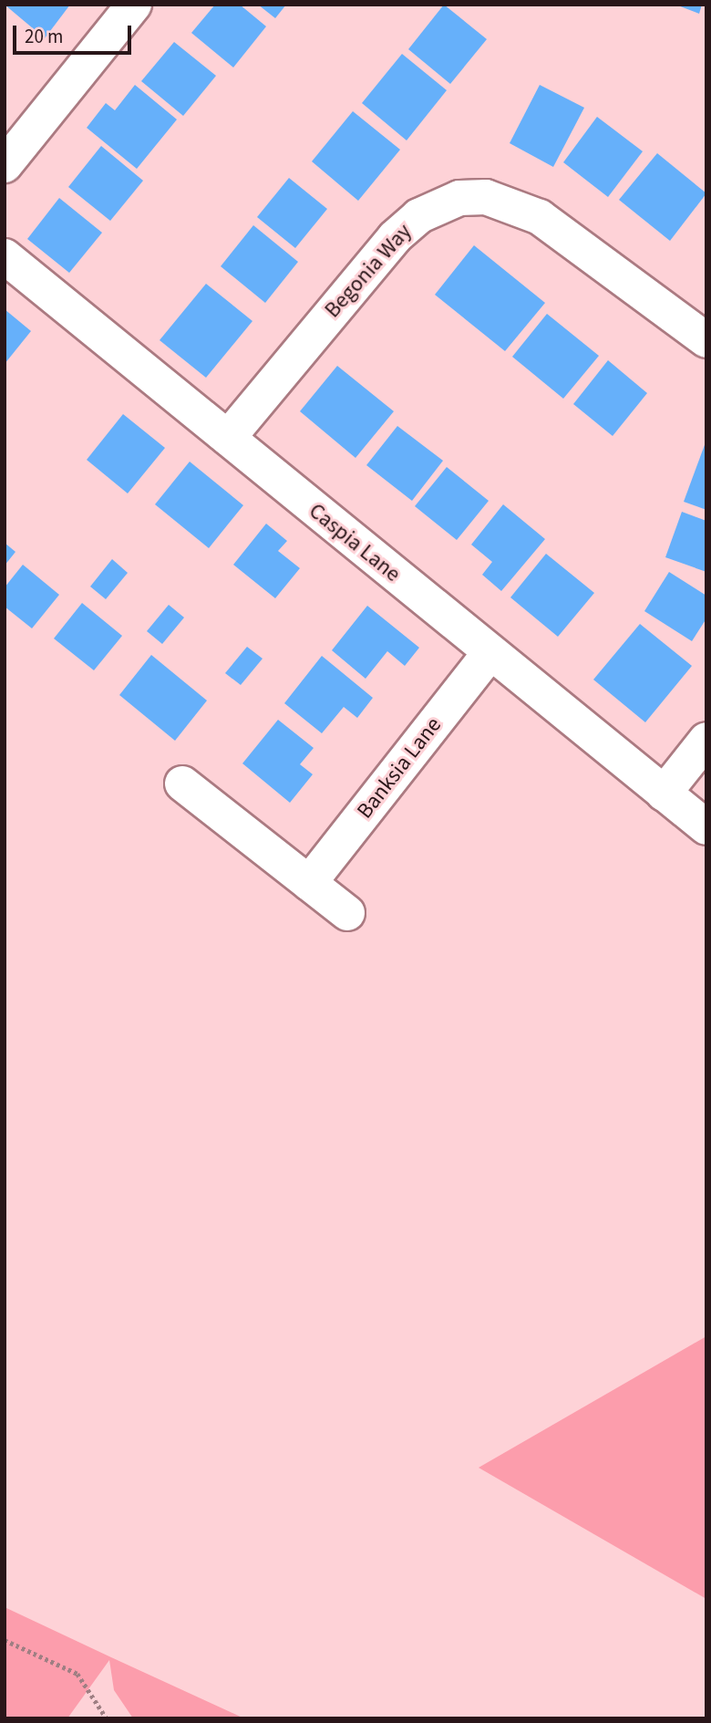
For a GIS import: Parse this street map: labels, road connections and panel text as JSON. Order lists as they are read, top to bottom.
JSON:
{
  "streets": {
    "street": ["Begonia Way", "Caspia Lane", "Banksia Lane"]
  },
  "crossings": [
    ["Begonia Way", "Caspia Lane"],
    ["Caspia Lane", "Banksia Lane"]
  ],
  "scale_bar": "20 m"
}
